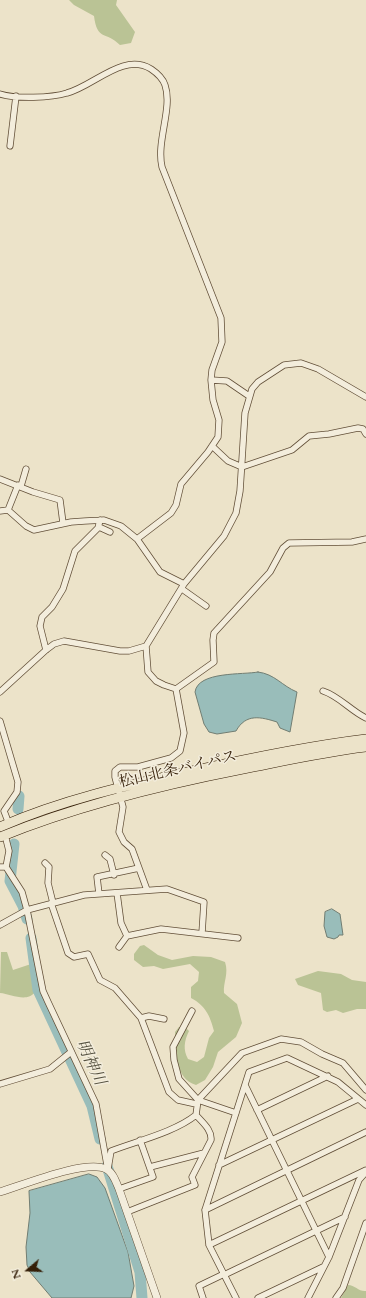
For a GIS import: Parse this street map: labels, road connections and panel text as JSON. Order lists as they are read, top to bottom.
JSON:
{
  "streets": {
    "highway": ["松山北条バイパス"]
  },
  "water": ["明神川"],
  "north": "left"
}
